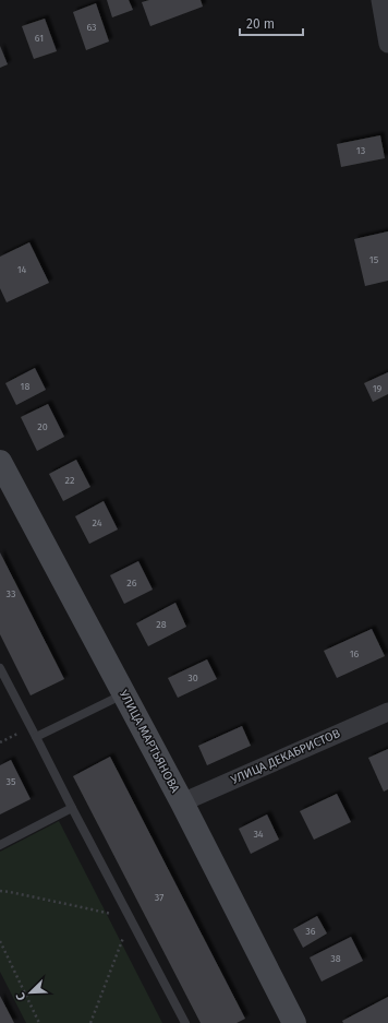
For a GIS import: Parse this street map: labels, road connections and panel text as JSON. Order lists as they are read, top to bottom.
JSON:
{
  "streets": {
    "main road": ["УЛИЦА МАРТЬЯНОВА"],
    "street": ["УЛИЦА ДЕКАБРИСТОВ"]
  },
  "crossings": [
    ["УЛИЦА МАРТЬЯНОВА", "УЛИЦА ДЕКАБРИСТОВ"]
  ],
  "house_numbers": [
    "63",
    "61",
    "13",
    "15",
    "14",
    "18",
    "19",
    "20",
    "22",
    "24",
    "26",
    "33",
    "28",
    "16",
    "30",
    "35",
    "34",
    "37",
    "36",
    "38"
  ],
  "scale_bar": "20 m",
  "north": "bottom left"
}
